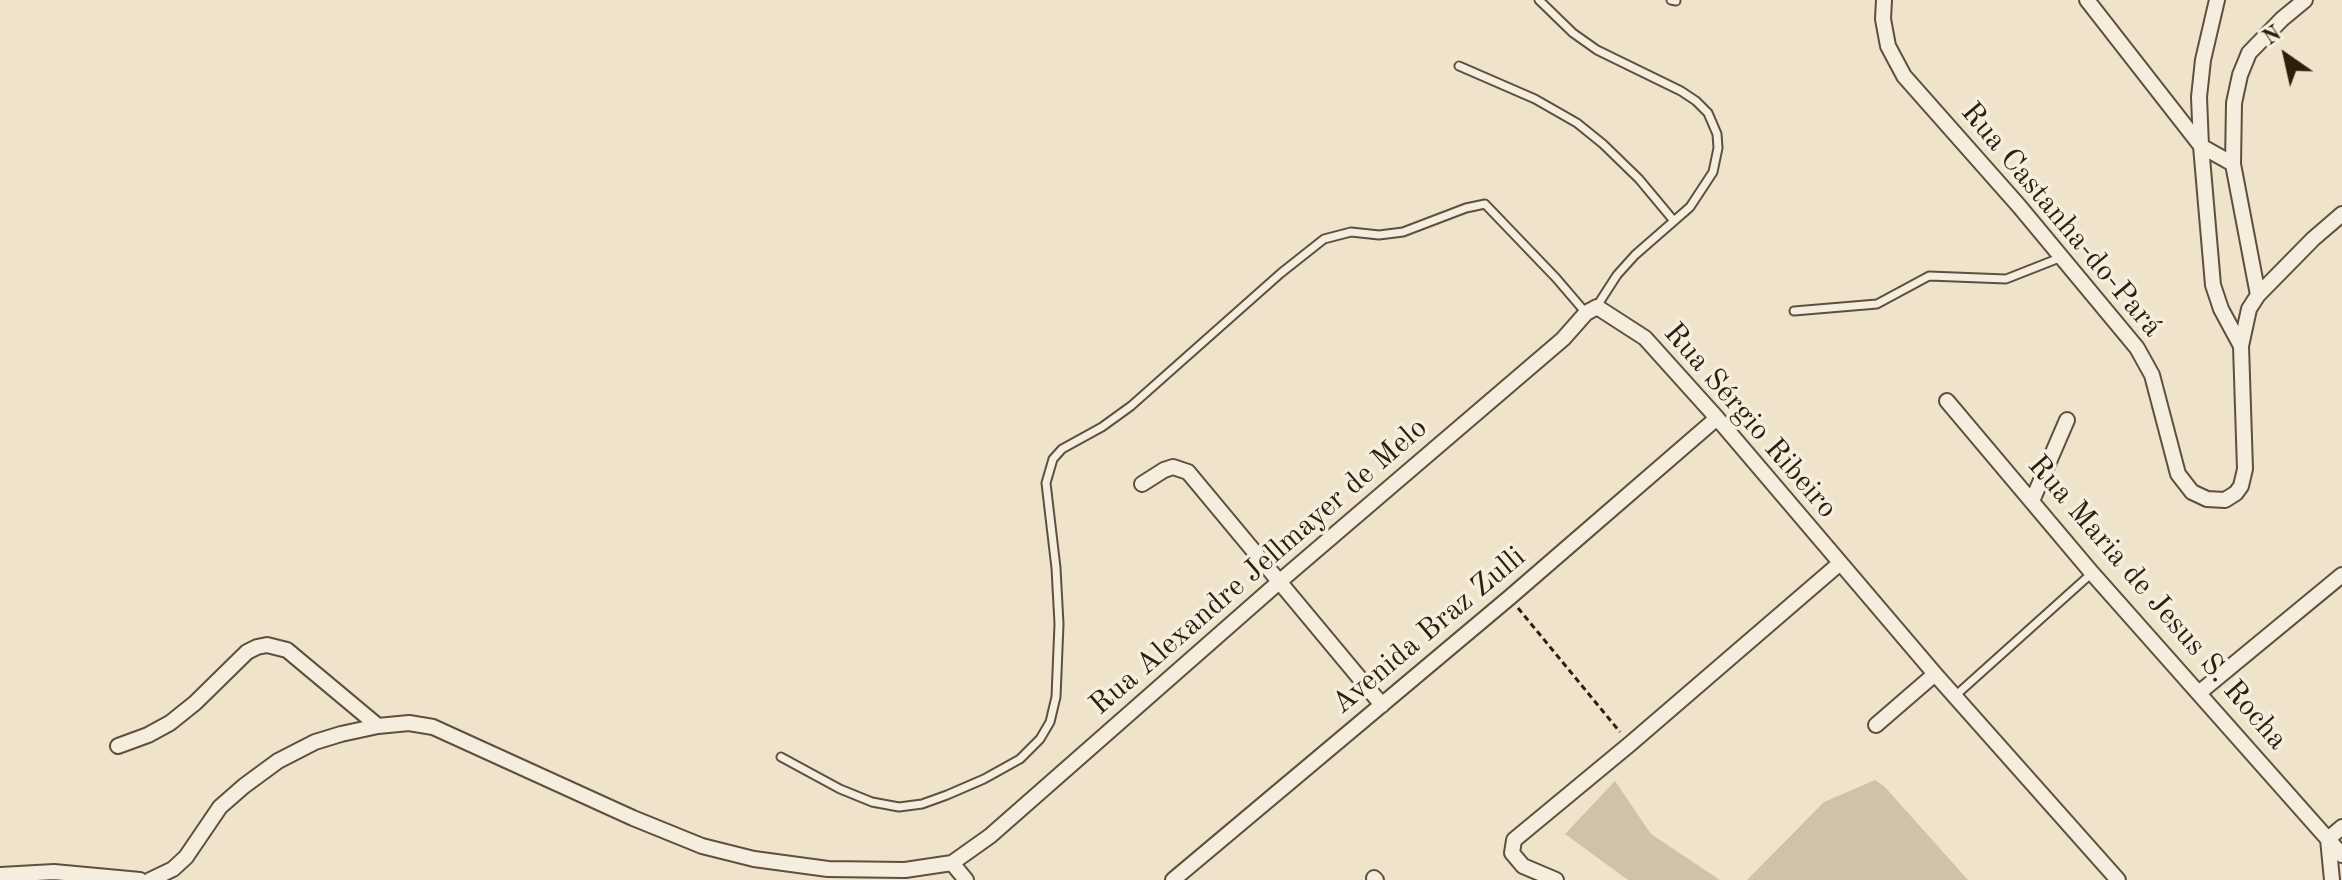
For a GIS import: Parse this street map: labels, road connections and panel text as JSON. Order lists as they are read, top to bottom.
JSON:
{
  "streets": {
    "street": [
      "Rua Castanha-do-Pará",
      "Rua Sérgio Ribeiro",
      "Rua Alexandre Jellmayer de Melo",
      "Rua Maria de Jesus S. Rocha",
      "Avenida Braz Zulli"
    ]
  },
  "crossings": [
    ["Rua Sérgio Ribeiro", "Rua Alexandre Jellmayer de Melo"],
    ["Rua Sérgio Ribeiro", "Avenida Braz Zulli"]
  ],
  "north": "top left"
}
